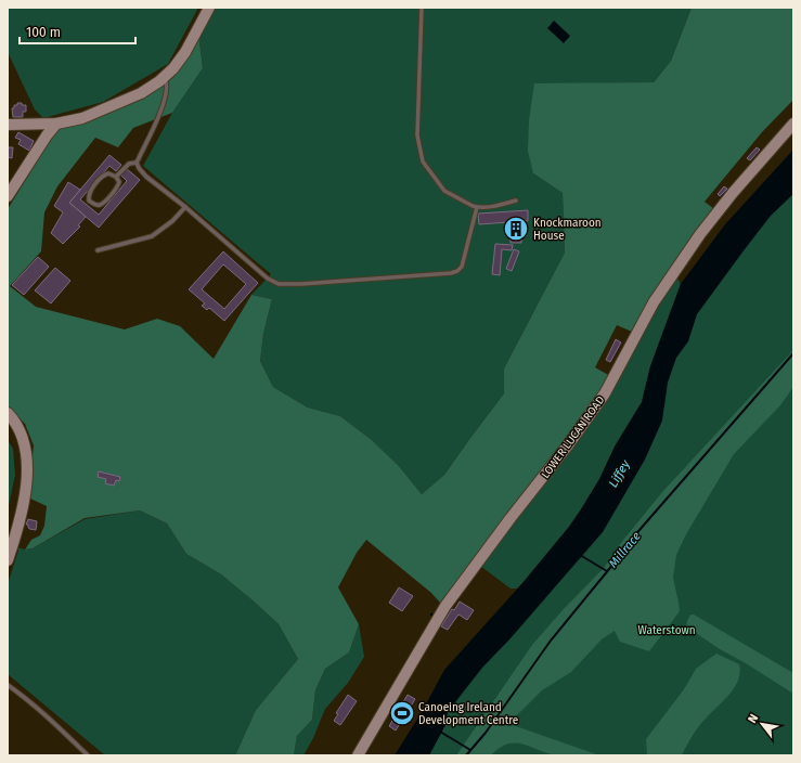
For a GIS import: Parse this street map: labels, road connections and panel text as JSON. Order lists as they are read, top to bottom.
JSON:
{
  "streets": {
    "street": ["LOWER LUCAN ROAD"]
  },
  "water": ["Liffey", "Millrace"],
  "parks": ["Waterstown"],
  "places": {
    "building": ["Knockmaroon House"],
    "sports": ["Canoeing Ireland Development Centre"]
  },
  "scale_bar": "100 m",
  "north": "top left"
}
